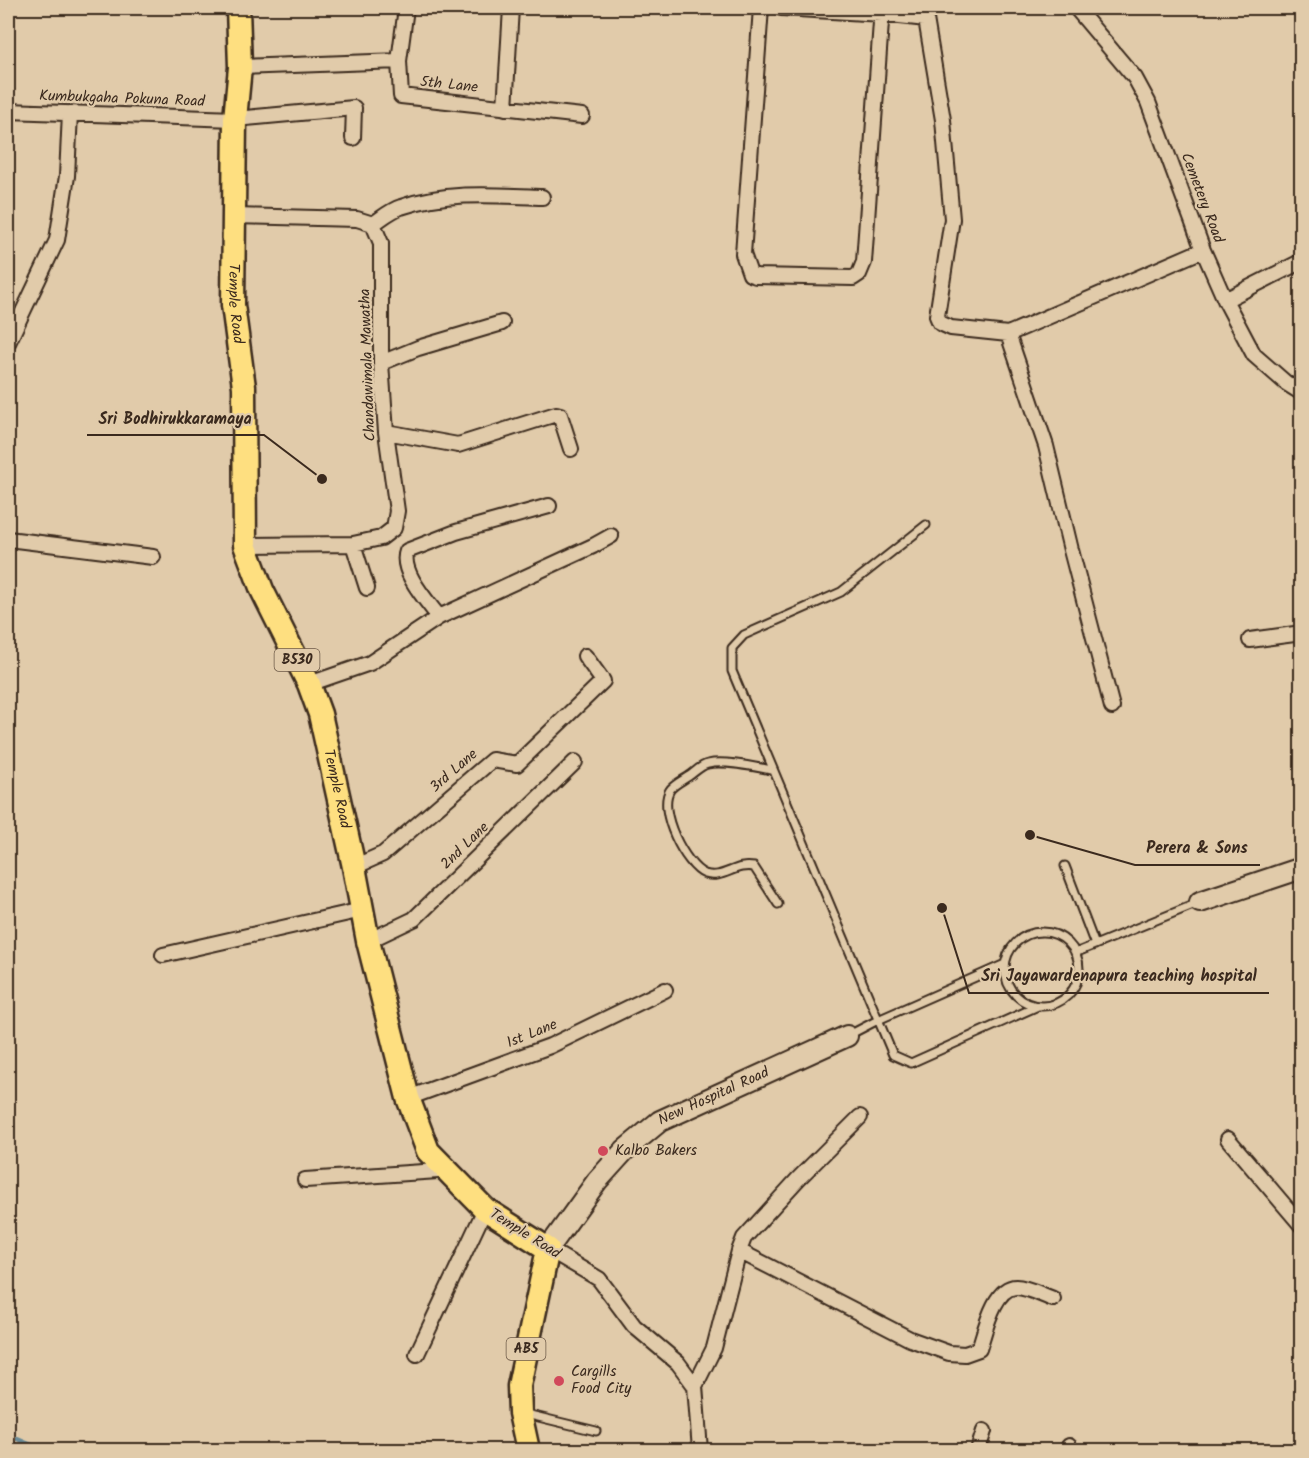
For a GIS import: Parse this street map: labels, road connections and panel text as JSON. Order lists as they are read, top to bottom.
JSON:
{
  "streets": {
    "main road": [
      "Temple Road",
      "B530",
      "New Hospital Road",
      "AB5"
    ],
    "street": [
      "5th Lane",
      "Kumbukgaha Pokuna Road",
      "Cemetery Road",
      "Chandawimala Mawatha",
      "3rd Lane",
      "2nd Lane",
      "1st Lane"
    ]
  },
  "crossings": [
    ["Kumbukgaha Pokuna Road", "Temple Road"],
    ["Temple Road", "Chandawimala Mawatha"],
    ["Temple Road", "3rd Lane"],
    ["Temple Road", "2nd Lane"],
    ["Temple Road", "1st Lane"],
    ["Temple Road", "New Hospital Road"]
  ],
  "places": [
    "Sri Bodhirukkaramaya",
    "Perera & Sons",
    "Sri Jayawardenapura teaching hospital",
    "Kalbo Bakers",
    "Cargills Food City"
  ]
}
